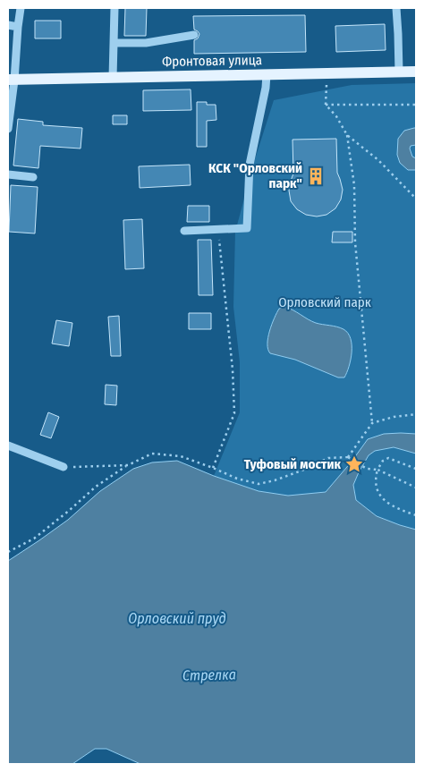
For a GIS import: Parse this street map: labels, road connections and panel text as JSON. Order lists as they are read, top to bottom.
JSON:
{
  "streets": {
    "main road": ["Фронтовая улица"]
  },
  "water": ["Орловский пруд", "Стрелка"],
  "parks": ["Орловский парк"],
  "places": {
    "building": ["КСК \"Орловский парк\""],
    "place": ["Туфовый мостик"]
  }
}
